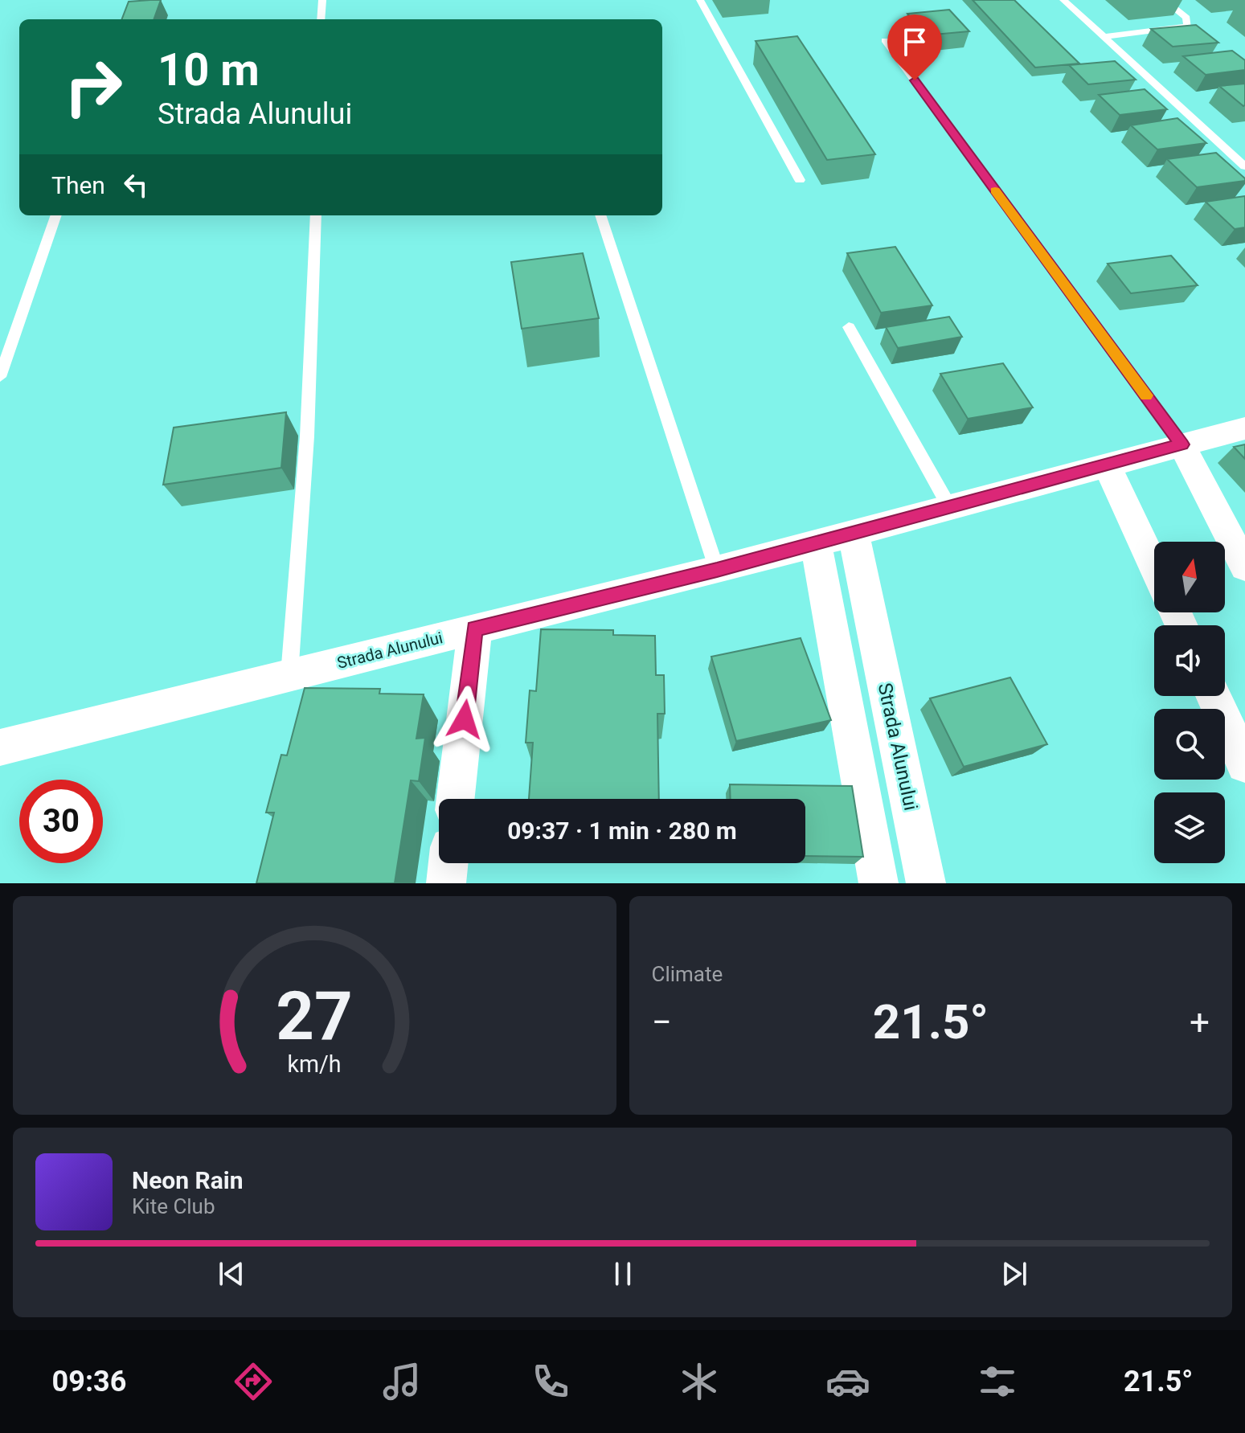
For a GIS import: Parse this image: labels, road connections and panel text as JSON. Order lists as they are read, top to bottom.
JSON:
{
  "streets": {
    "street": ["Strada Alunului"]
  },
  "north": "top",
  "page": {
    "turn": ["10 m", "Strada Alunului"],
    "then": "Then",
    "limit": "30",
    "trip": "09:37 · 1 min · 280 m",
    "tile": "Climate",
    "heat": ["−", "21.5°", "+"],
    "song": ["Neon Rain", "Kite Club"],
    "tabs": ["09:36", "21.5°"],
    "gauge": ["27", "km/h"]
  }
}
